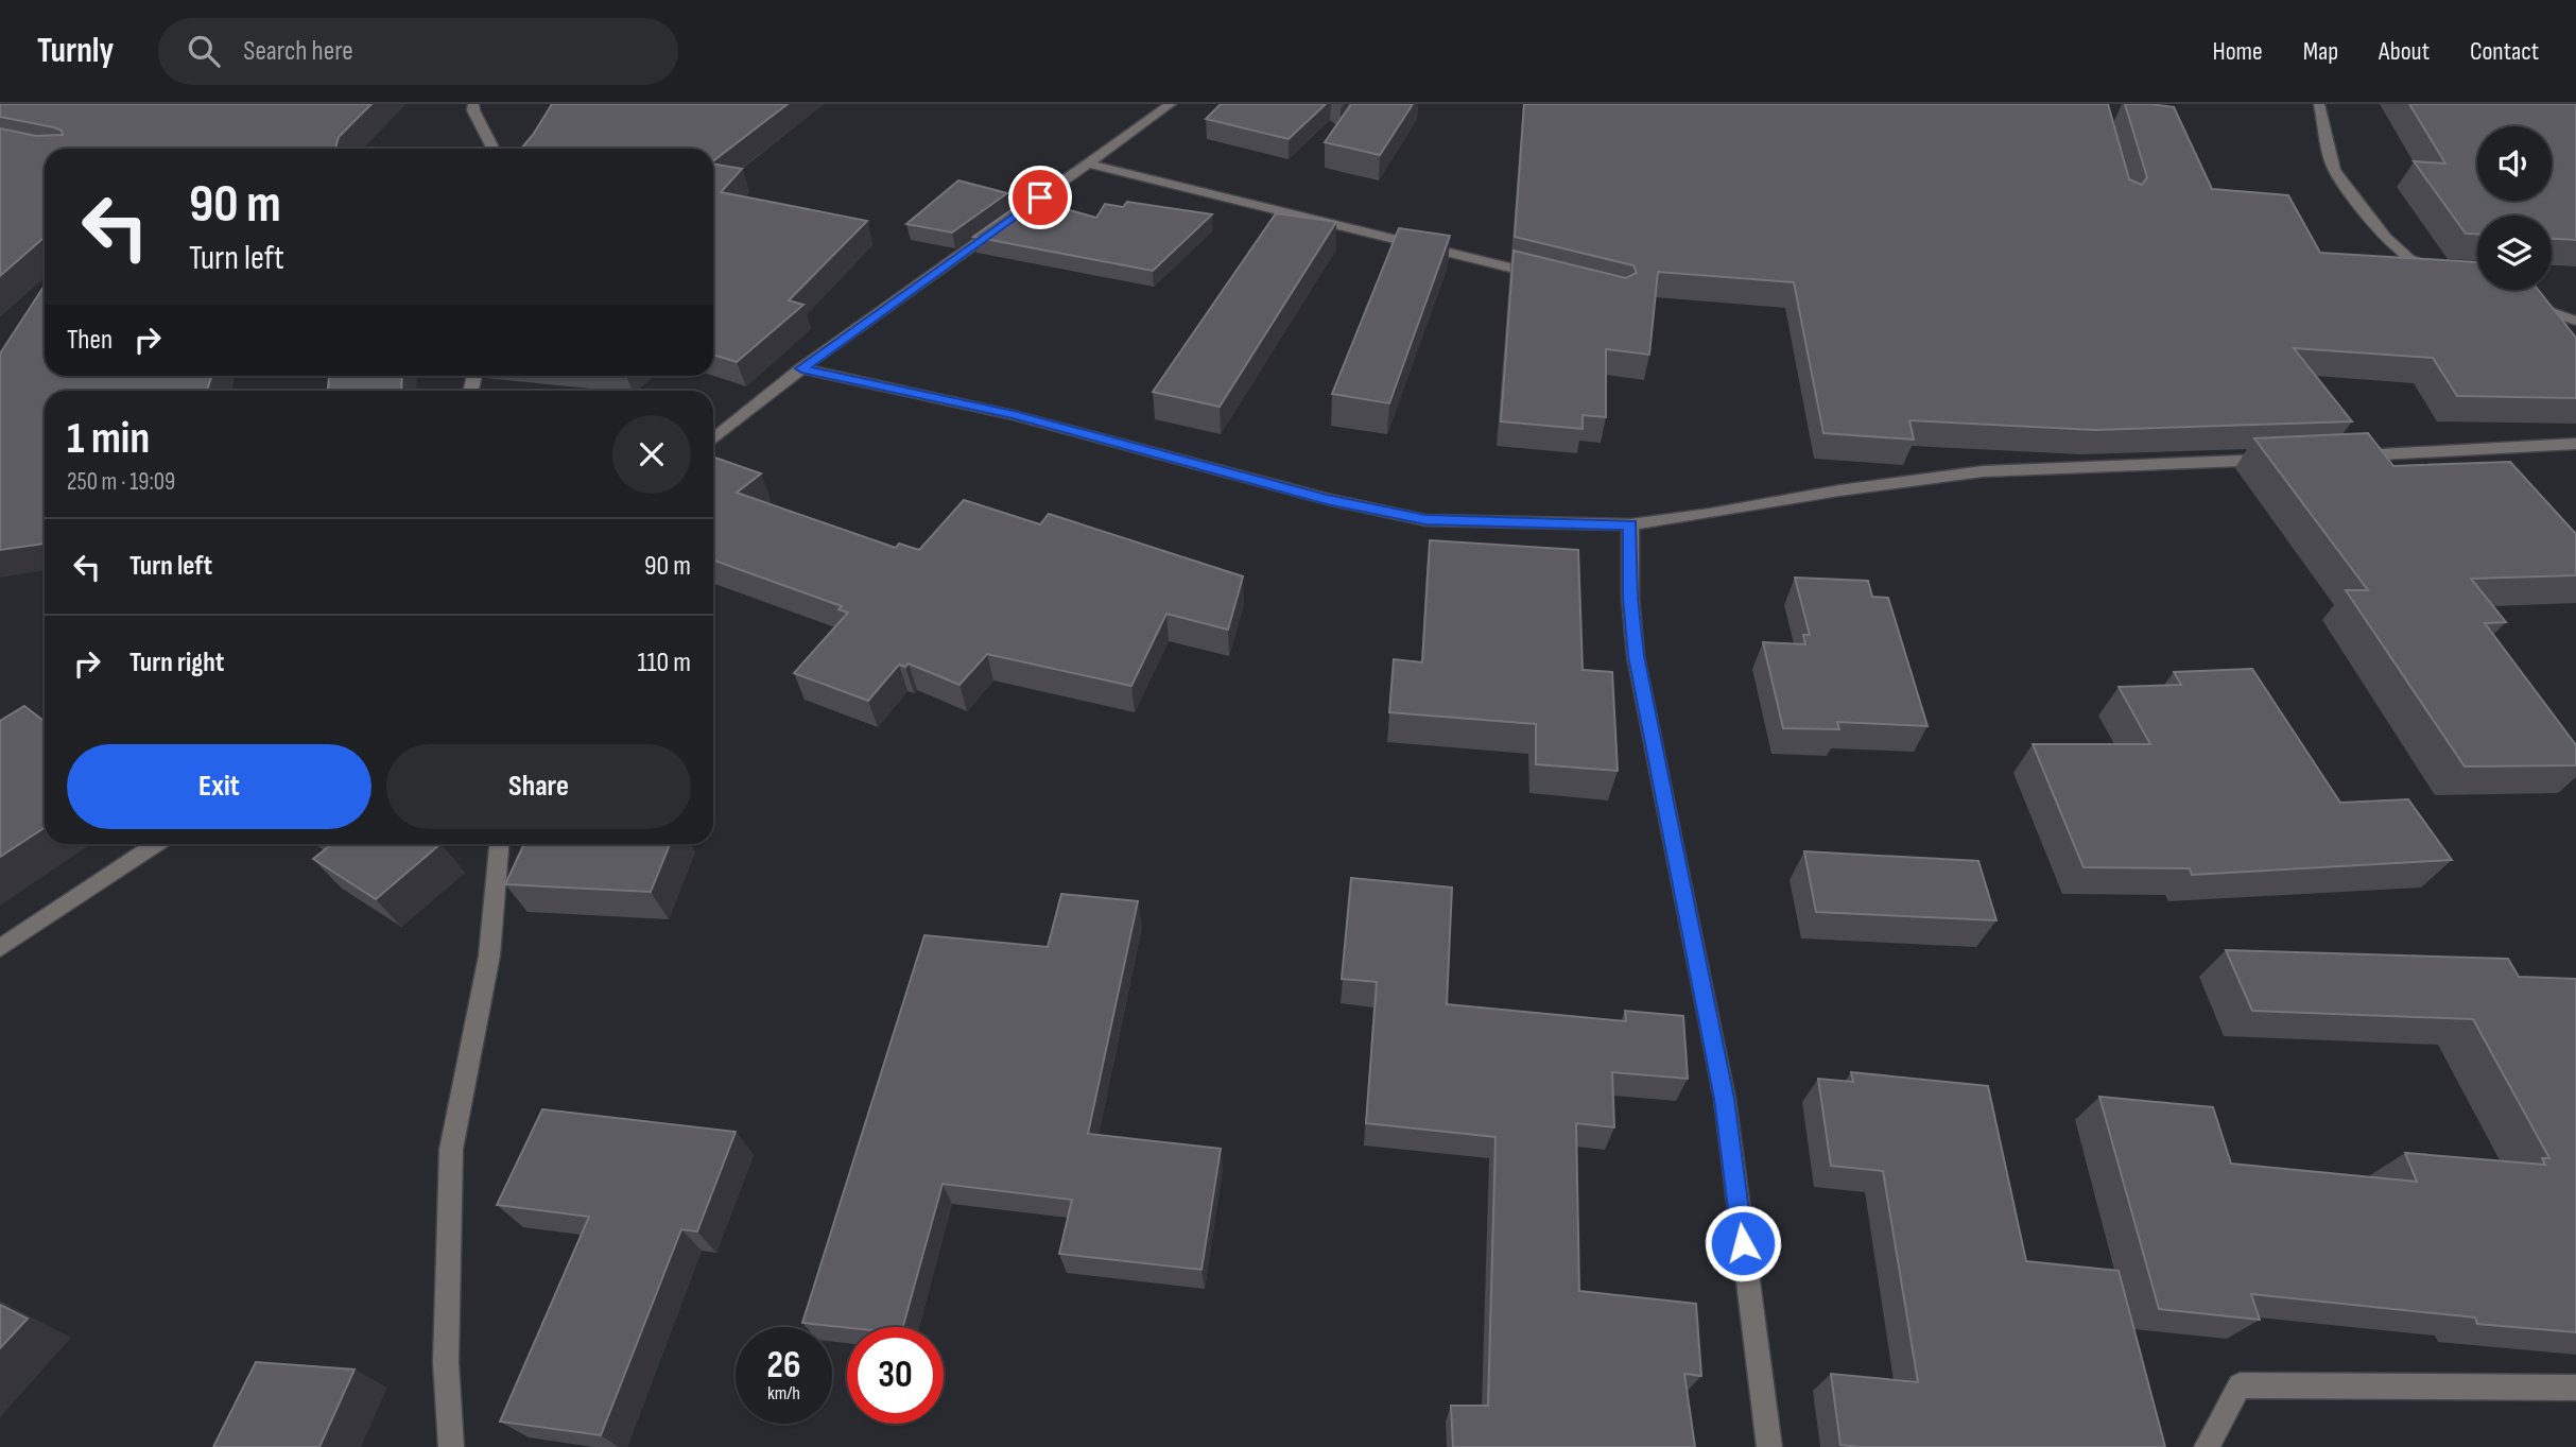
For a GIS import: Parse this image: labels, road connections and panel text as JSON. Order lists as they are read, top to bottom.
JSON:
{
  "page": {
    "header": "Turnly",
    "search": "Search here",
    "nav": [
      "Home",
      "Map",
      "About",
      "Contact"
    ],
    "turn": ["90 m", "Turn left"],
    "then": "Then",
    "heading": ["1 min", "250 m · 19:09"],
    "list": [
      {
        "name": "Turn left",
        "value": "90 m"
      },
      {
        "name": "Turn right",
        "value": "110 m"
      }
    ],
    "buttons": ["Exit", "Share"],
    "speed": "26 km/h",
    "limit": "30"
  }
}
